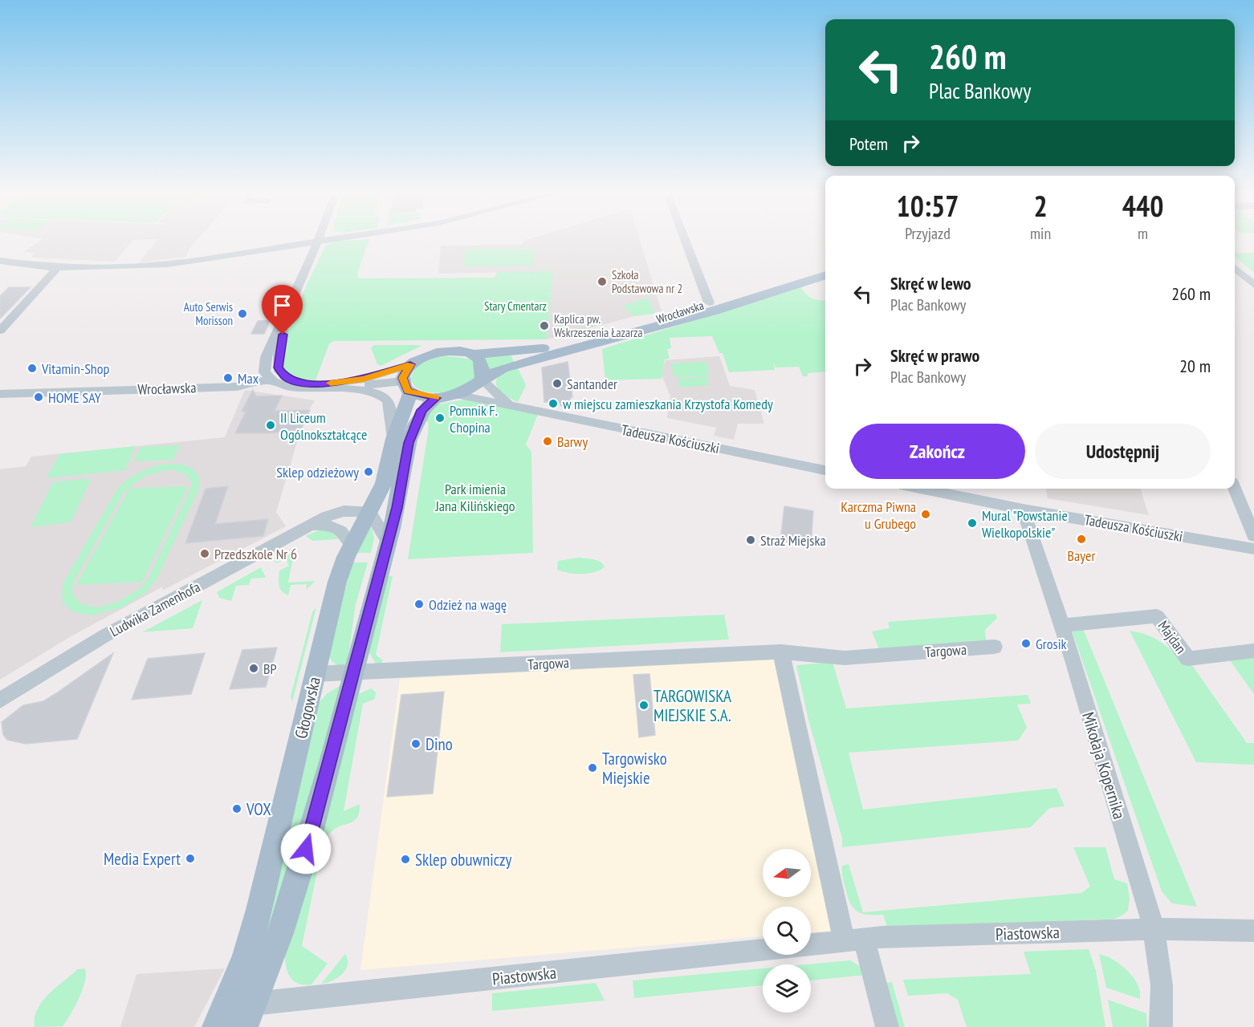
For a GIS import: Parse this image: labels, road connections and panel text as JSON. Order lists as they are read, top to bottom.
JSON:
{
  "streets": {
    "main road": ["Wrocławska", "Głogowska"],
    "street": [
      "Tadeusza Kościuszki",
      "Ludwika Zamenhofa",
      "Majdan",
      "Targowa",
      "Mikołaja Kopernika",
      "Piastowska"
    ]
  },
  "crossings": [
    ["Wrocławska", "Tadeusza Kościuszki"],
    ["Wrocławska", "Głogowska"],
    ["Tadeusza Kościuszki", "Mikołaja Kopernika"],
    ["Ludwika Zamenhofa", "Głogowska"],
    ["Majdan", "Mikołaja Kopernika"],
    ["Targowa", "Głogowska"],
    ["Mikołaja Kopernika", "Piastowska"]
  ],
  "parks": ["Stary Cmentarz", "Park imienia Jana Kilińskiego"],
  "places": [
    "Szkoła Podstawowa nr 2",
    "Auto Serwis Morisson",
    "Kaplica pw. Wskrzeszenia Łazarza",
    "Vitamin-Shop",
    "Max",
    "Santander",
    "HOME SAY",
    "w miejscu zamieszkania Krzystofa Komedy",
    "Pomnik F. Chopina",
    "II Liceum Ogólnokształcące",
    "Barwy",
    "Sklep odzieżowy",
    "Karczma Piwna u Grubego",
    "Mural \"Powstanie Wielkopolskie\"",
    "Bayer",
    "Straż Miejska",
    "Przedszkole Nr 6",
    "Odzież na wagę",
    "Grosik",
    "BP",
    "TARGOWISKA MIEJSKIE S.A.",
    "Dino",
    "Targowisko Miejskie",
    "VOX",
    "Media Expert",
    "Sklep obuwniczy"
  ],
  "north": "left",
  "page": {
    "turn": ["260 m", "Plac Bankowy"],
    "then": "Potem",
    "eta": [
      "10:57",
      "Przyjazd",
      "2",
      "min",
      "440",
      "m"
    ],
    "list": [
      {
        "name": "Skręć w lewo",
        "note": "Plac Bankowy",
        "value": "260 m"
      },
      {
        "name": "Skręć w prawo",
        "note": "Plac Bankowy",
        "value": "20 m"
      }
    ],
    "buttons": ["Zakończ", "Udostępnij"]
  }
}
